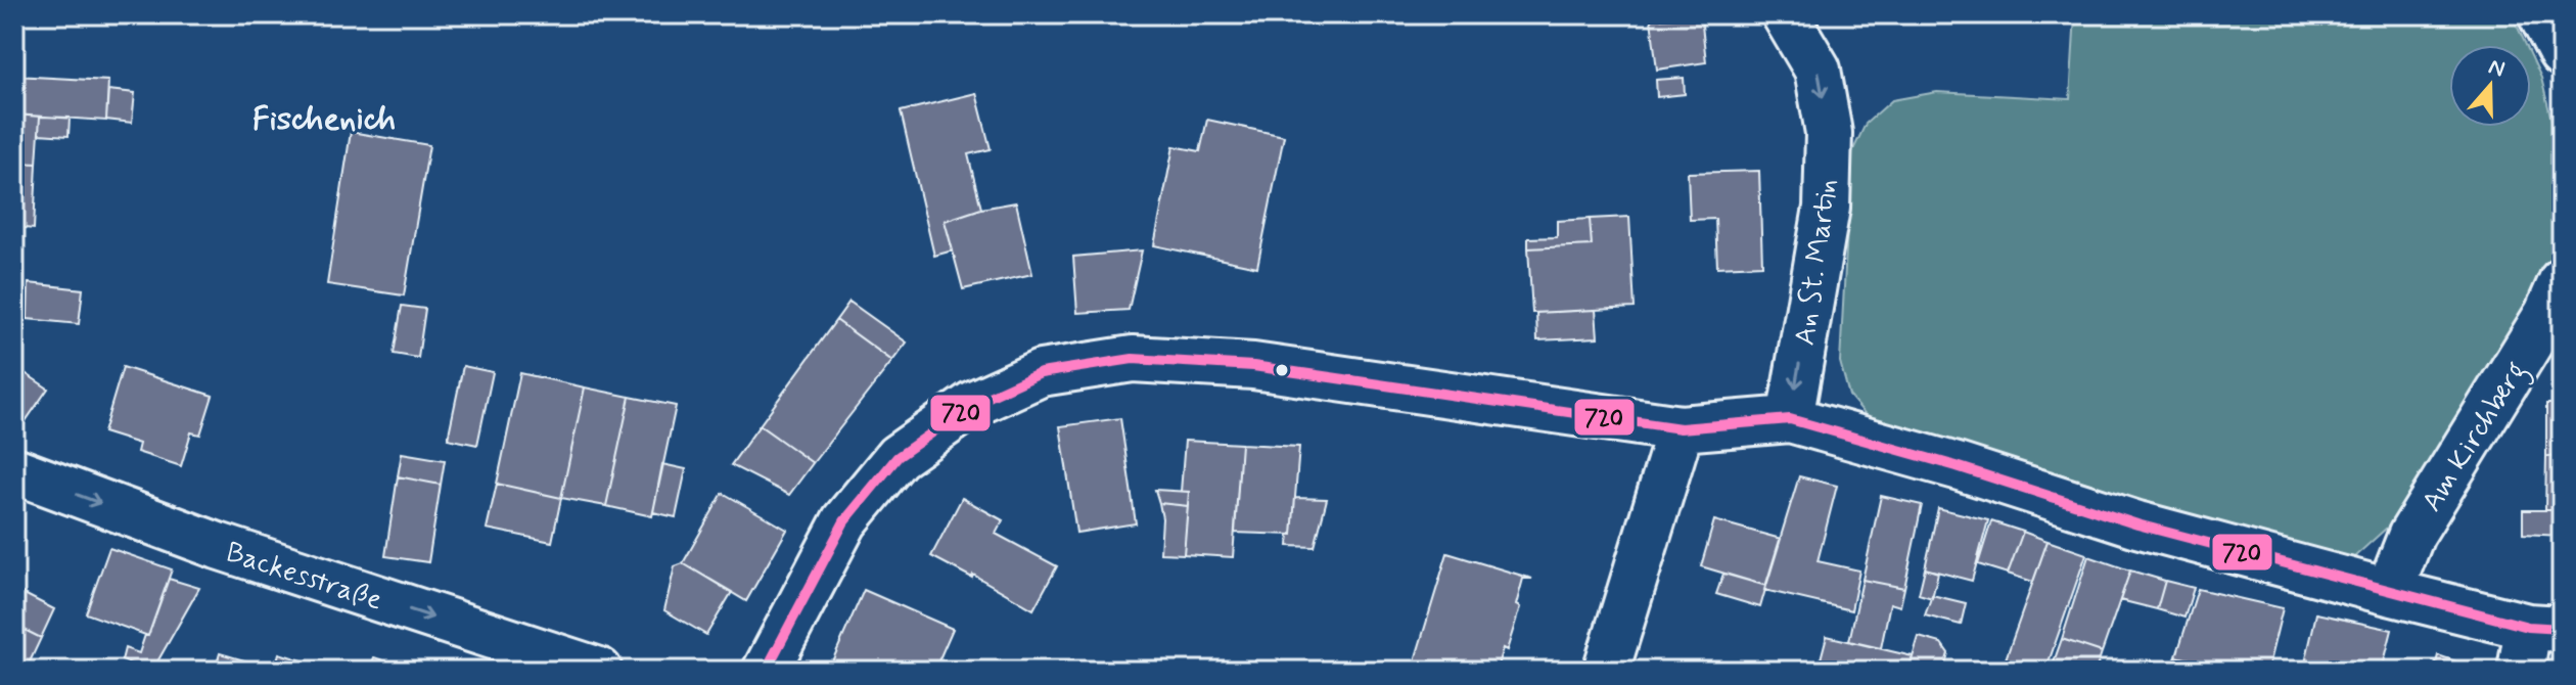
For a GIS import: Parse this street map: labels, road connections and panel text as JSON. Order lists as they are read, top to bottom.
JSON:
{
  "streets": {
    "street": ["An St. Martin", "Am Kirchberg", "Backesstraße"]
  },
  "one_way": ["An St. Martin", "Backesstraße"],
  "districts": ["Fischenich"],
  "lines": ["transit line 720"],
  "north": "top"
}
